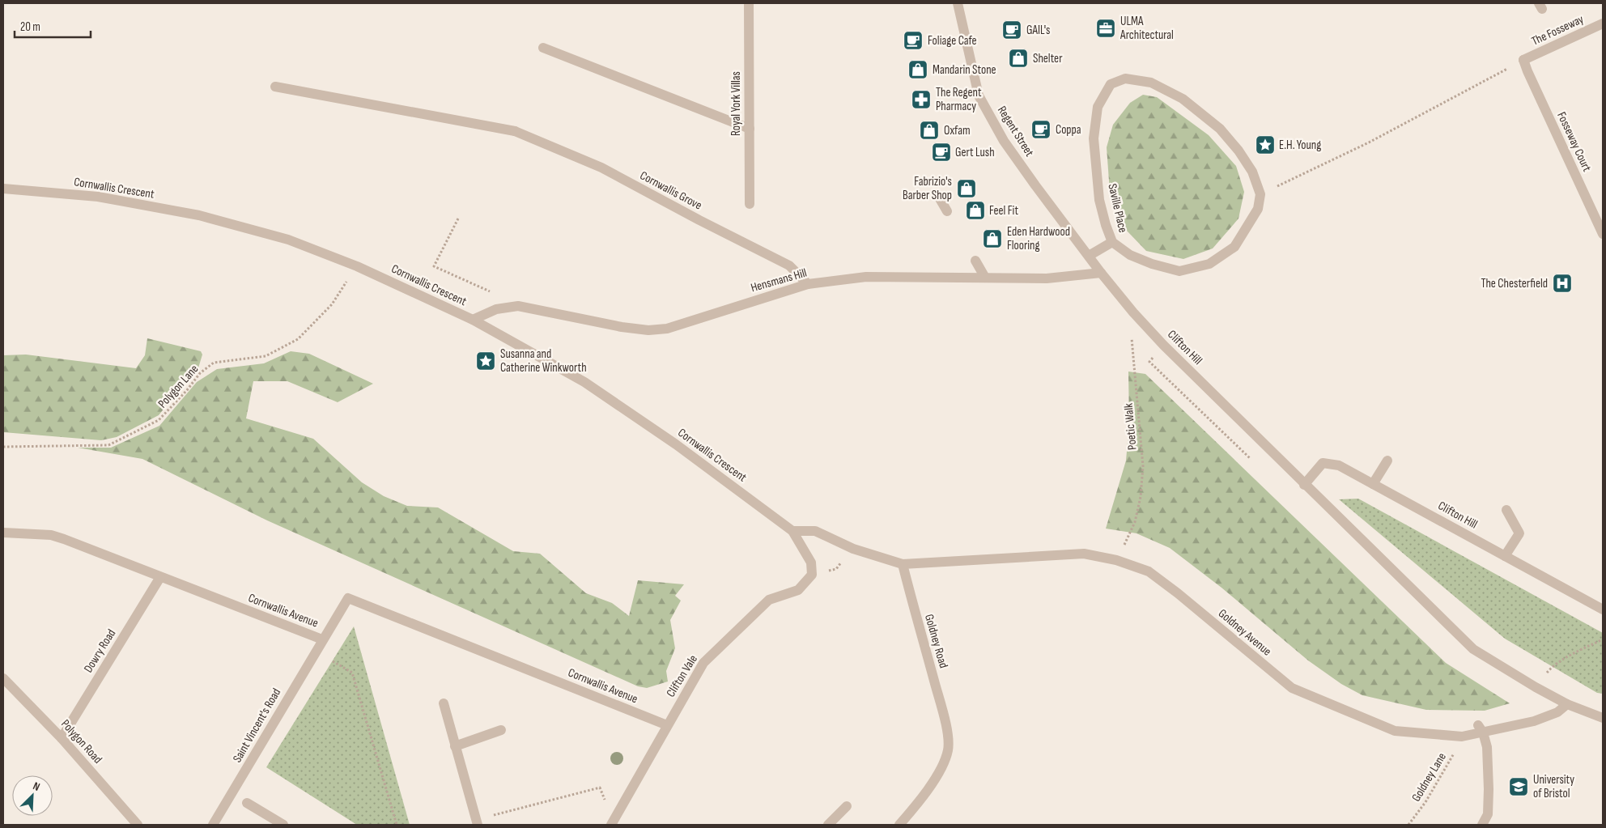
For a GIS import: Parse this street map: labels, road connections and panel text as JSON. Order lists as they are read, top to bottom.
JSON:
{
  "streets": {
    "street": [
      "The Fosseway",
      "Royal York Villas",
      "Regent Street",
      "Fosseway Court",
      "Cornwallis Crescent",
      "Cornwallis Grove",
      "Saville Place",
      "Hensmans Hill",
      "Clifton Hill",
      "Cornwallis Avenue",
      "Goldney Avenue",
      "Goldney Road",
      "Dowry Road",
      "Clifton Vale",
      "Saint Vincent's Road",
      "Polygon Road"
    ],
    "path": ["Polygon Lane", "Poetic Walk", "Goldney Lane"]
  },
  "crossings": [
    ["The Fosseway", "Fosseway Court"],
    ["Regent Street", "Clifton Hill"],
    ["Cornwallis Crescent", "Hensmans Hill"],
    ["Cornwallis Crescent", "Polygon Lane"],
    ["Cornwallis Crescent", "Clifton Vale"],
    ["Cornwallis Grove", "Hensmans Hill"],
    ["Hensmans Hill", "Clifton Hill"],
    ["Clifton Hill", "Poetic Walk"],
    ["Cornwallis Avenue", "Dowry Road"],
    ["Cornwallis Avenue", "Clifton Vale"],
    ["Cornwallis Avenue", "Saint Vincent's Road"],
    ["Goldney Avenue", "Goldney Road"],
    ["Goldney Avenue", "Goldney Lane"],
    ["Dowry Road", "Polygon Road"]
  ],
  "places": {
    "office": ["ULMA Architectural"],
    "cafe": [
      "GAIL's",
      "Foliage Cafe",
      "Coppa",
      "Gert Lush"
    ],
    "shop": [
      "Shelter",
      "Mandarin Stone",
      "Oxfam",
      "Fabrizio's Barber Shop",
      "Feel Fit",
      "Eden Hardwood Flooring"
    ],
    "pharmacy": ["The Regent Pharmacy"],
    "place": ["E.H. Young", "Susanna and Catherine Winkworth"],
    "hospital": ["The Chesterfield"],
    "school or university": ["University of Bristol"]
  },
  "scale_bar": "20 m",
  "north": "top right"
}
